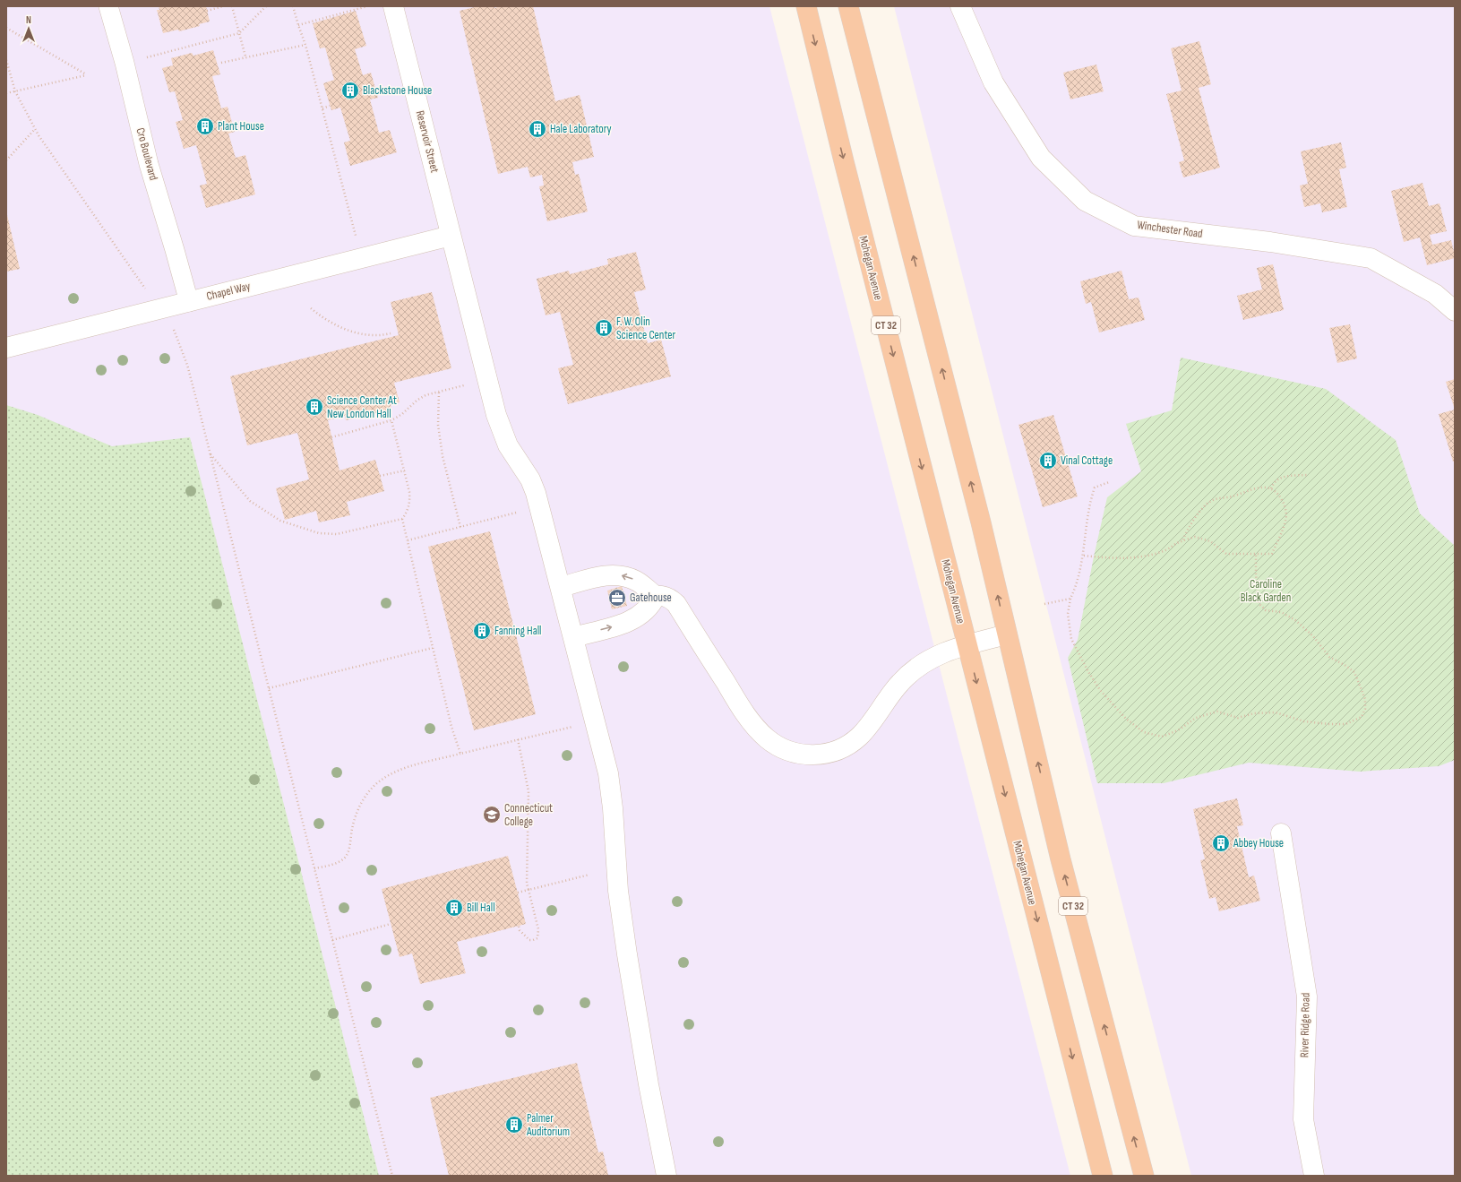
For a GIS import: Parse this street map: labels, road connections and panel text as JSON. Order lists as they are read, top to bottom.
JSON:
{
  "streets": {
    "highway": ["Mohegan Avenue", "CT 32"],
    "street": [
      "Reservoir Street",
      "Cro Boulevard",
      "Winchester Road",
      "Chapel Way",
      "River Ridge Road"
    ]
  },
  "crossings": [
    ["Reservoir Street", "Chapel Way"],
    ["Cro Boulevard", "Chapel Way"]
  ],
  "parks": ["Caroline Black Garden"],
  "places": {
    "building": [
      "Blackstone House",
      "Plant House",
      "Hale Laboratory",
      "F. W. Olin Science Center",
      "Science Center At New London Hall",
      "Vinal Cottage",
      "Fanning Hall",
      "Abbey House",
      "Bill Hall",
      "Palmer Auditorium"
    ],
    "office": ["Gatehouse"],
    "school or university": ["Connecticut College"]
  },
  "north": "top"
}
